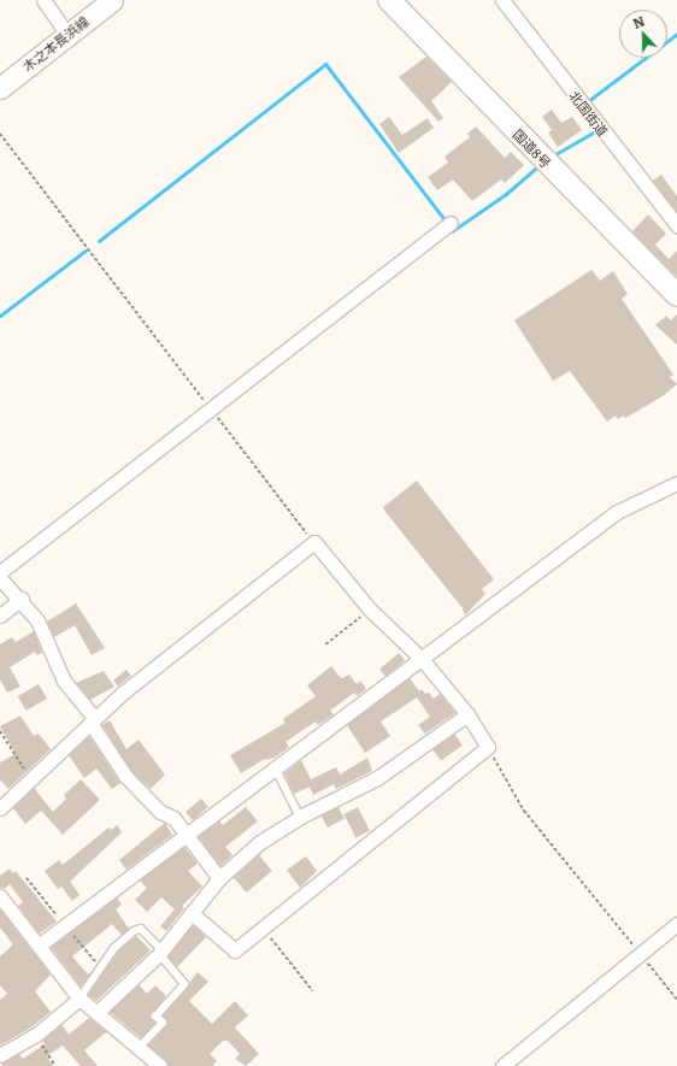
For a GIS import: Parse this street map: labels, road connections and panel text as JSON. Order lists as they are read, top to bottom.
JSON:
{
  "streets": {
    "highway": ["国道8号"],
    "main road": ["木之本長浜線"],
    "street": ["北国街道"]
  },
  "north": "top"
}
